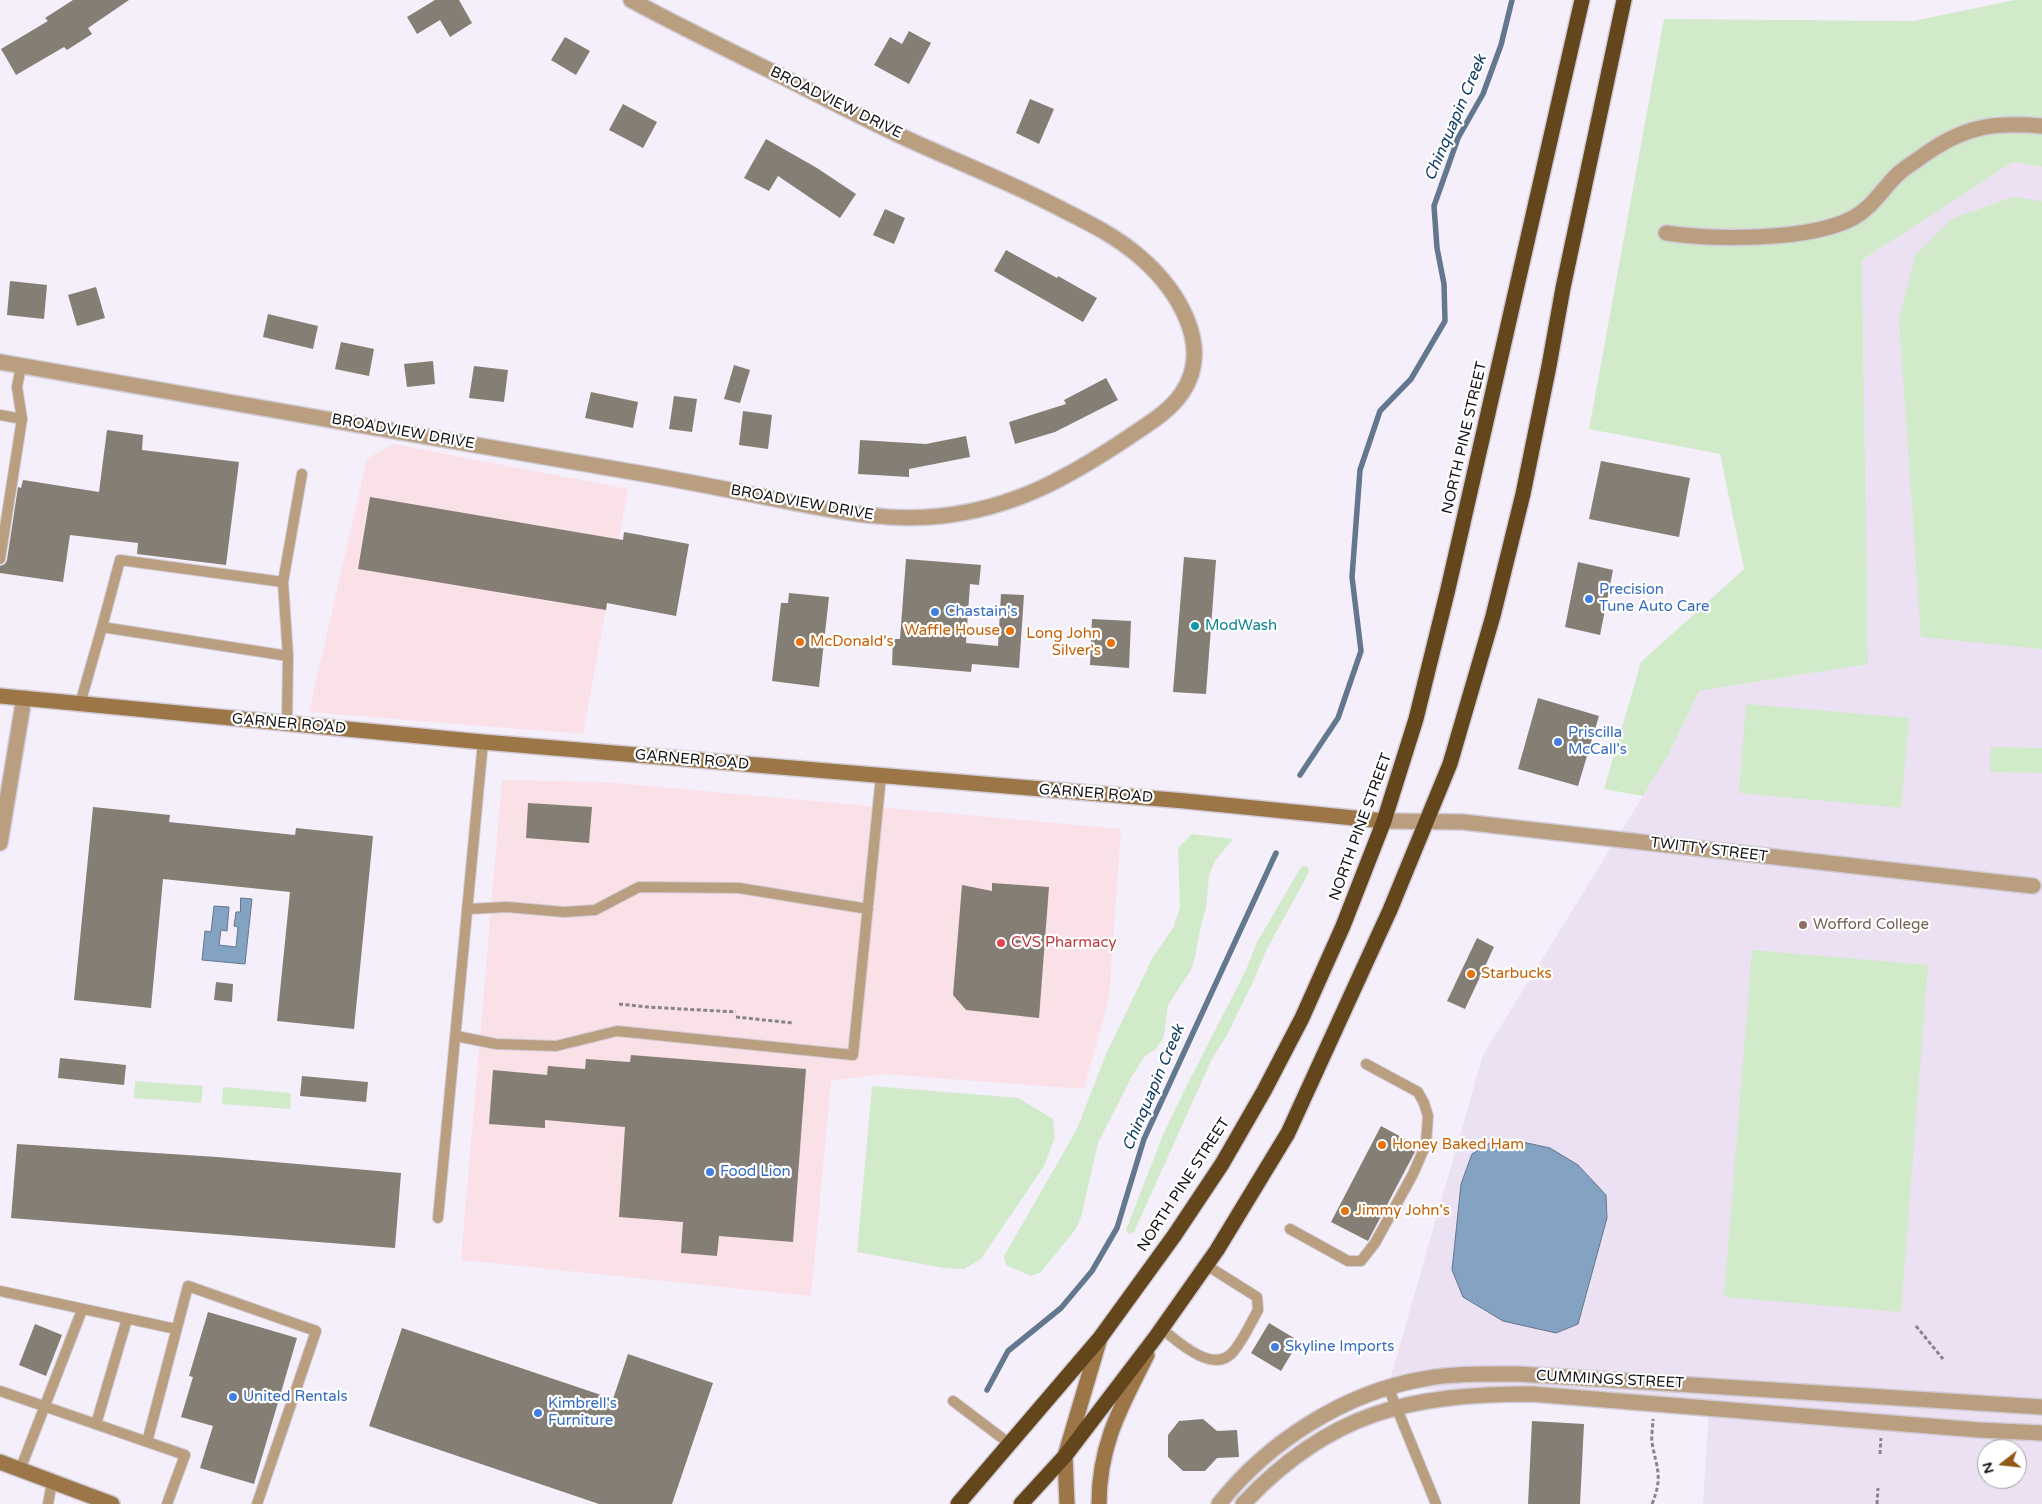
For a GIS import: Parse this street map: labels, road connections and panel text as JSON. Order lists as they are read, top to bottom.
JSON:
{
  "streets": {
    "highway": ["NORTH PINE STREET"],
    "street": [
      "BROADVIEW DRIVE",
      "GARNER ROAD",
      "TWITTY STREET",
      "CUMMINGS STREET"
    ]
  },
  "crossings": [
    ["NORTH PINE STREET", "GARNER ROAD"],
    ["NORTH PINE STREET", "TWITTY STREET"],
    ["GARNER ROAD", "TWITTY STREET"]
  ],
  "water": ["Chinquapin Creek"],
  "places": [
    "Precision Tune Auto Care",
    "Chastain's",
    "ModWash",
    "Waffle House",
    "McDonald's",
    "Long John Silver's",
    "Priscilla McCall's",
    "Wofford College",
    "CVS Pharmacy",
    "Starbucks",
    "Honey Baked Ham",
    "Food Lion",
    "Jimmy John's",
    "Skyline Imports",
    "United Rentals",
    "Kimbrell's Furniture"
  ],
  "north": "left"
}
